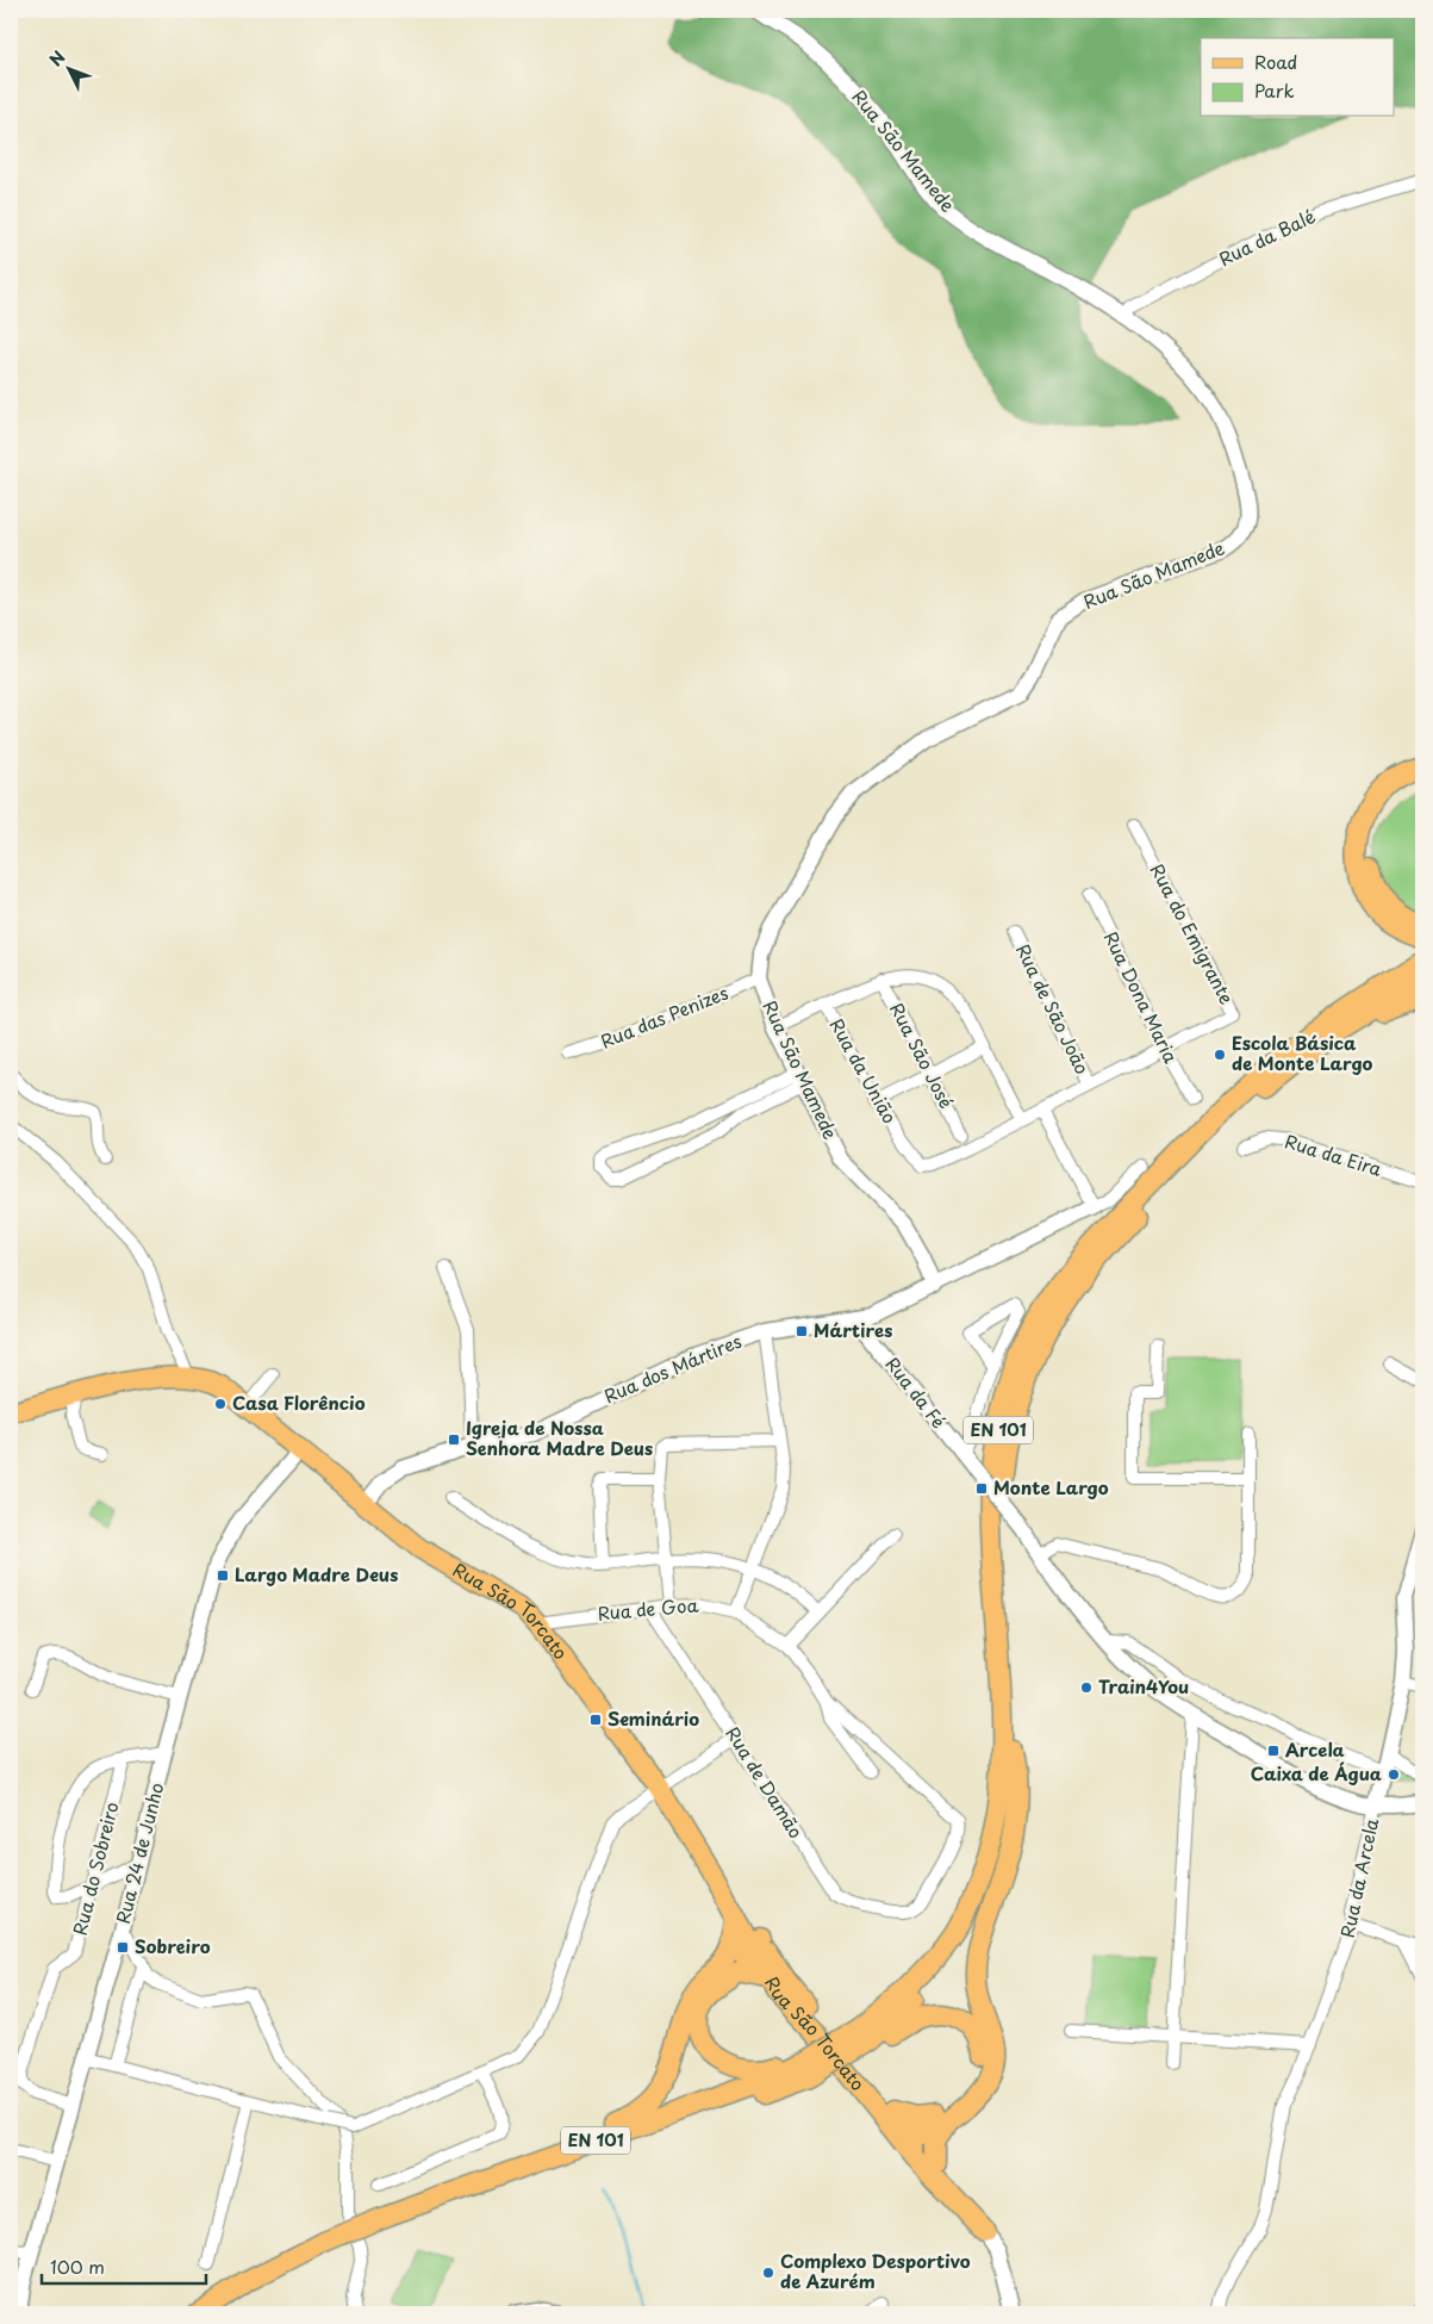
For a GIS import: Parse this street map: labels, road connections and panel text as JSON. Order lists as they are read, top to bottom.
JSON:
{
  "streets": {
    "main road": ["EN 101", "Rua São Torcato"],
    "street": [
      "Rua São Mamede",
      "Rua da Balé",
      "Rua do Emigrante",
      "Rua Dona Maria",
      "Rua de São João",
      "Rua das Penizes",
      "Rua São José",
      "Rua da União",
      "Rua da Eira",
      "Rua dos Mártires",
      "Rua da Fé",
      "Rua de Goa",
      "Rua de Damão",
      "Rua 24 de Junho",
      "Rua do Sobreiro",
      "Rua da Arcela"
    ]
  },
  "crossings": [
    ["Rua São Mamede", "Rua da Balé"],
    ["Rua São Mamede", "Rua das Penizes"],
    ["Rua São Mamede", "Rua dos Mártires"],
    ["Rua do Emigrante", "Rua Dona Maria"],
    ["Rua do Emigrante", "Rua de São João"],
    ["Rua do Emigrante", "Rua da União"],
    ["Rua dos Mártires", "Rua da Fé"],
    ["Rua dos Mártires", "Rua São Torcato"],
    ["Rua da Fé", "Rua da Arcela"],
    ["Rua de Goa", "Rua São Torcato"],
    ["Rua de Goa", "Rua de Damão"],
    ["Rua São Torcato", "Rua 24 de Junho"],
    ["Rua 24 de Junho", "Rua do Sobreiro"]
  ],
  "places": {
    "other": [
      "Escola Básica de Monte Largo",
      "Casa Florêncio",
      "Train4You",
      "Caixa de Água",
      "Complexo Desportivo de Azurém"
    ],
    "transit": [
      "Mártires",
      "Igreja de Nossa Senhora Madre Deus",
      "Monte Largo",
      "Largo Madre Deus",
      "Seminário",
      "Arcela",
      "Sobreiro"
    ]
  },
  "legend": ["Road", "Park"],
  "scale_bar": "100 m",
  "north": "top left"
}
